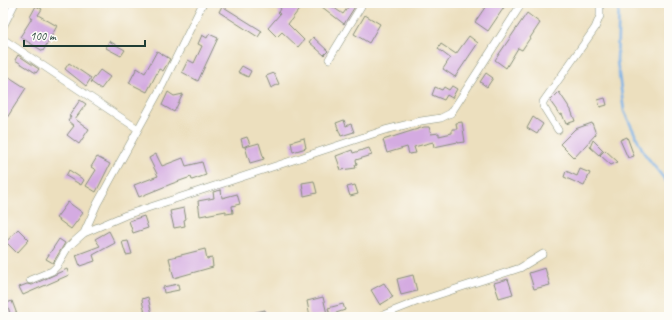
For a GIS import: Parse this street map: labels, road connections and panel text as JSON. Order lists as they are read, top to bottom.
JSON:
{
  "scale_bar": "100 m"
}
